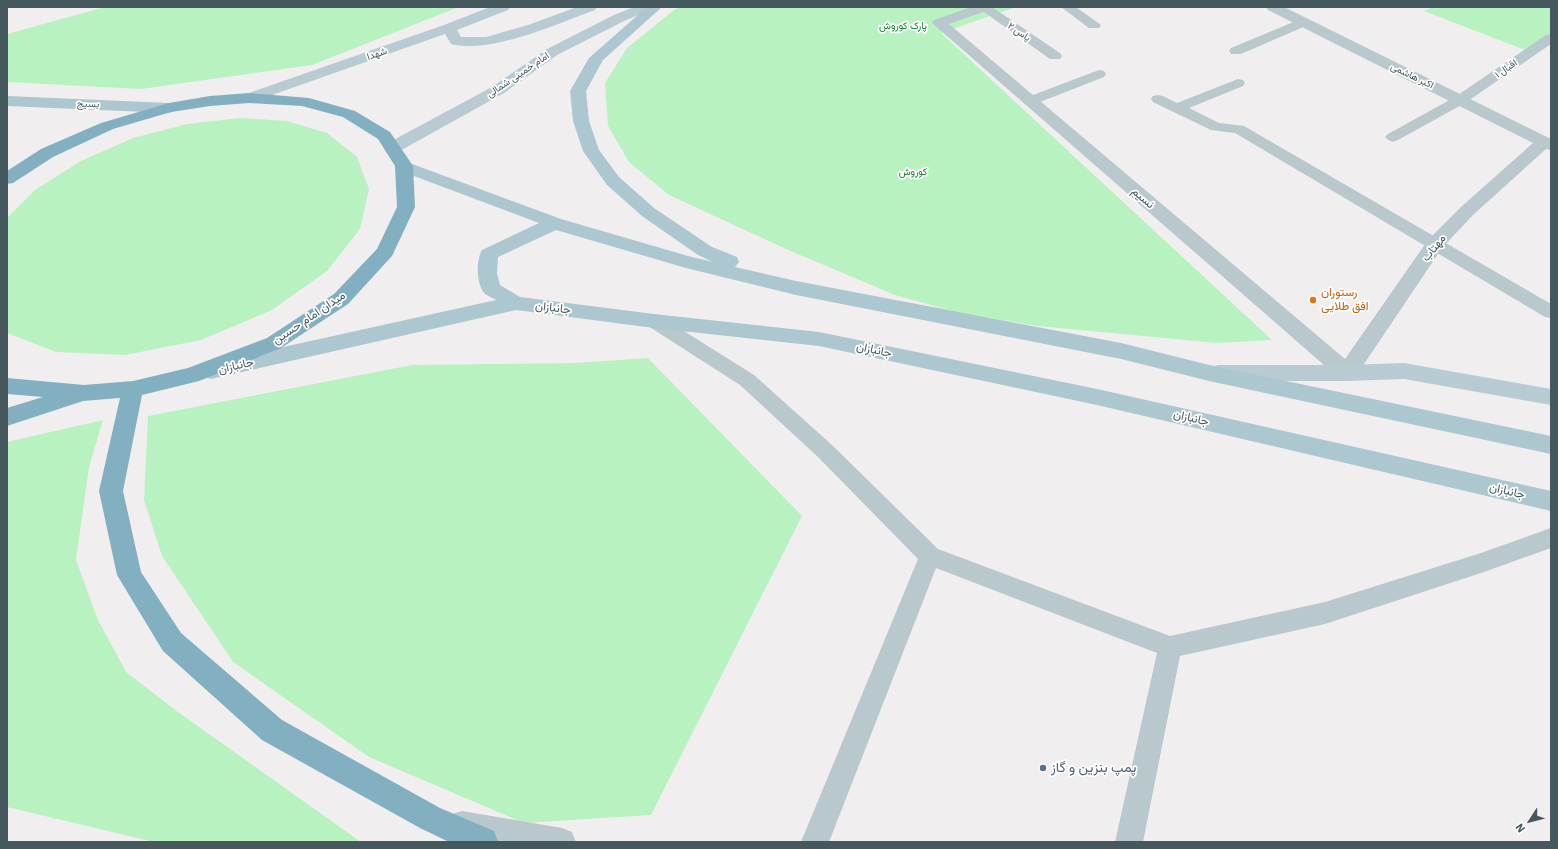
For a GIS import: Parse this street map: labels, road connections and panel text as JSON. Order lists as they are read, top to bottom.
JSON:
{
  "streets": {
    "highway": ["میدان امام حسین"],
    "main road": [
      "شهدا",
      "امام خمینی شمالی",
      "بسیج",
      "جانبازان"
    ],
    "street": ["اکبر هاشمی", "نسیم", "مهتاب"],
    "lane": ["یاس ۲", "اقبال ۱"]
  },
  "crossings": [
    ["یاس ۲", "نسیم"],
    ["اقبال ۱", "اکبر هاشمی"],
    ["اکبر هاشمی", "مهتاب"],
    ["نسیم", "مهتاب"],
    ["جانبازان", "میدان امام حسین"]
  ],
  "parks": ["پارک کوروش", "کوروش"],
  "places": ["رستوران افق طلایی", "پمپ بنزین و گاز"],
  "north": "bottom left"
}
